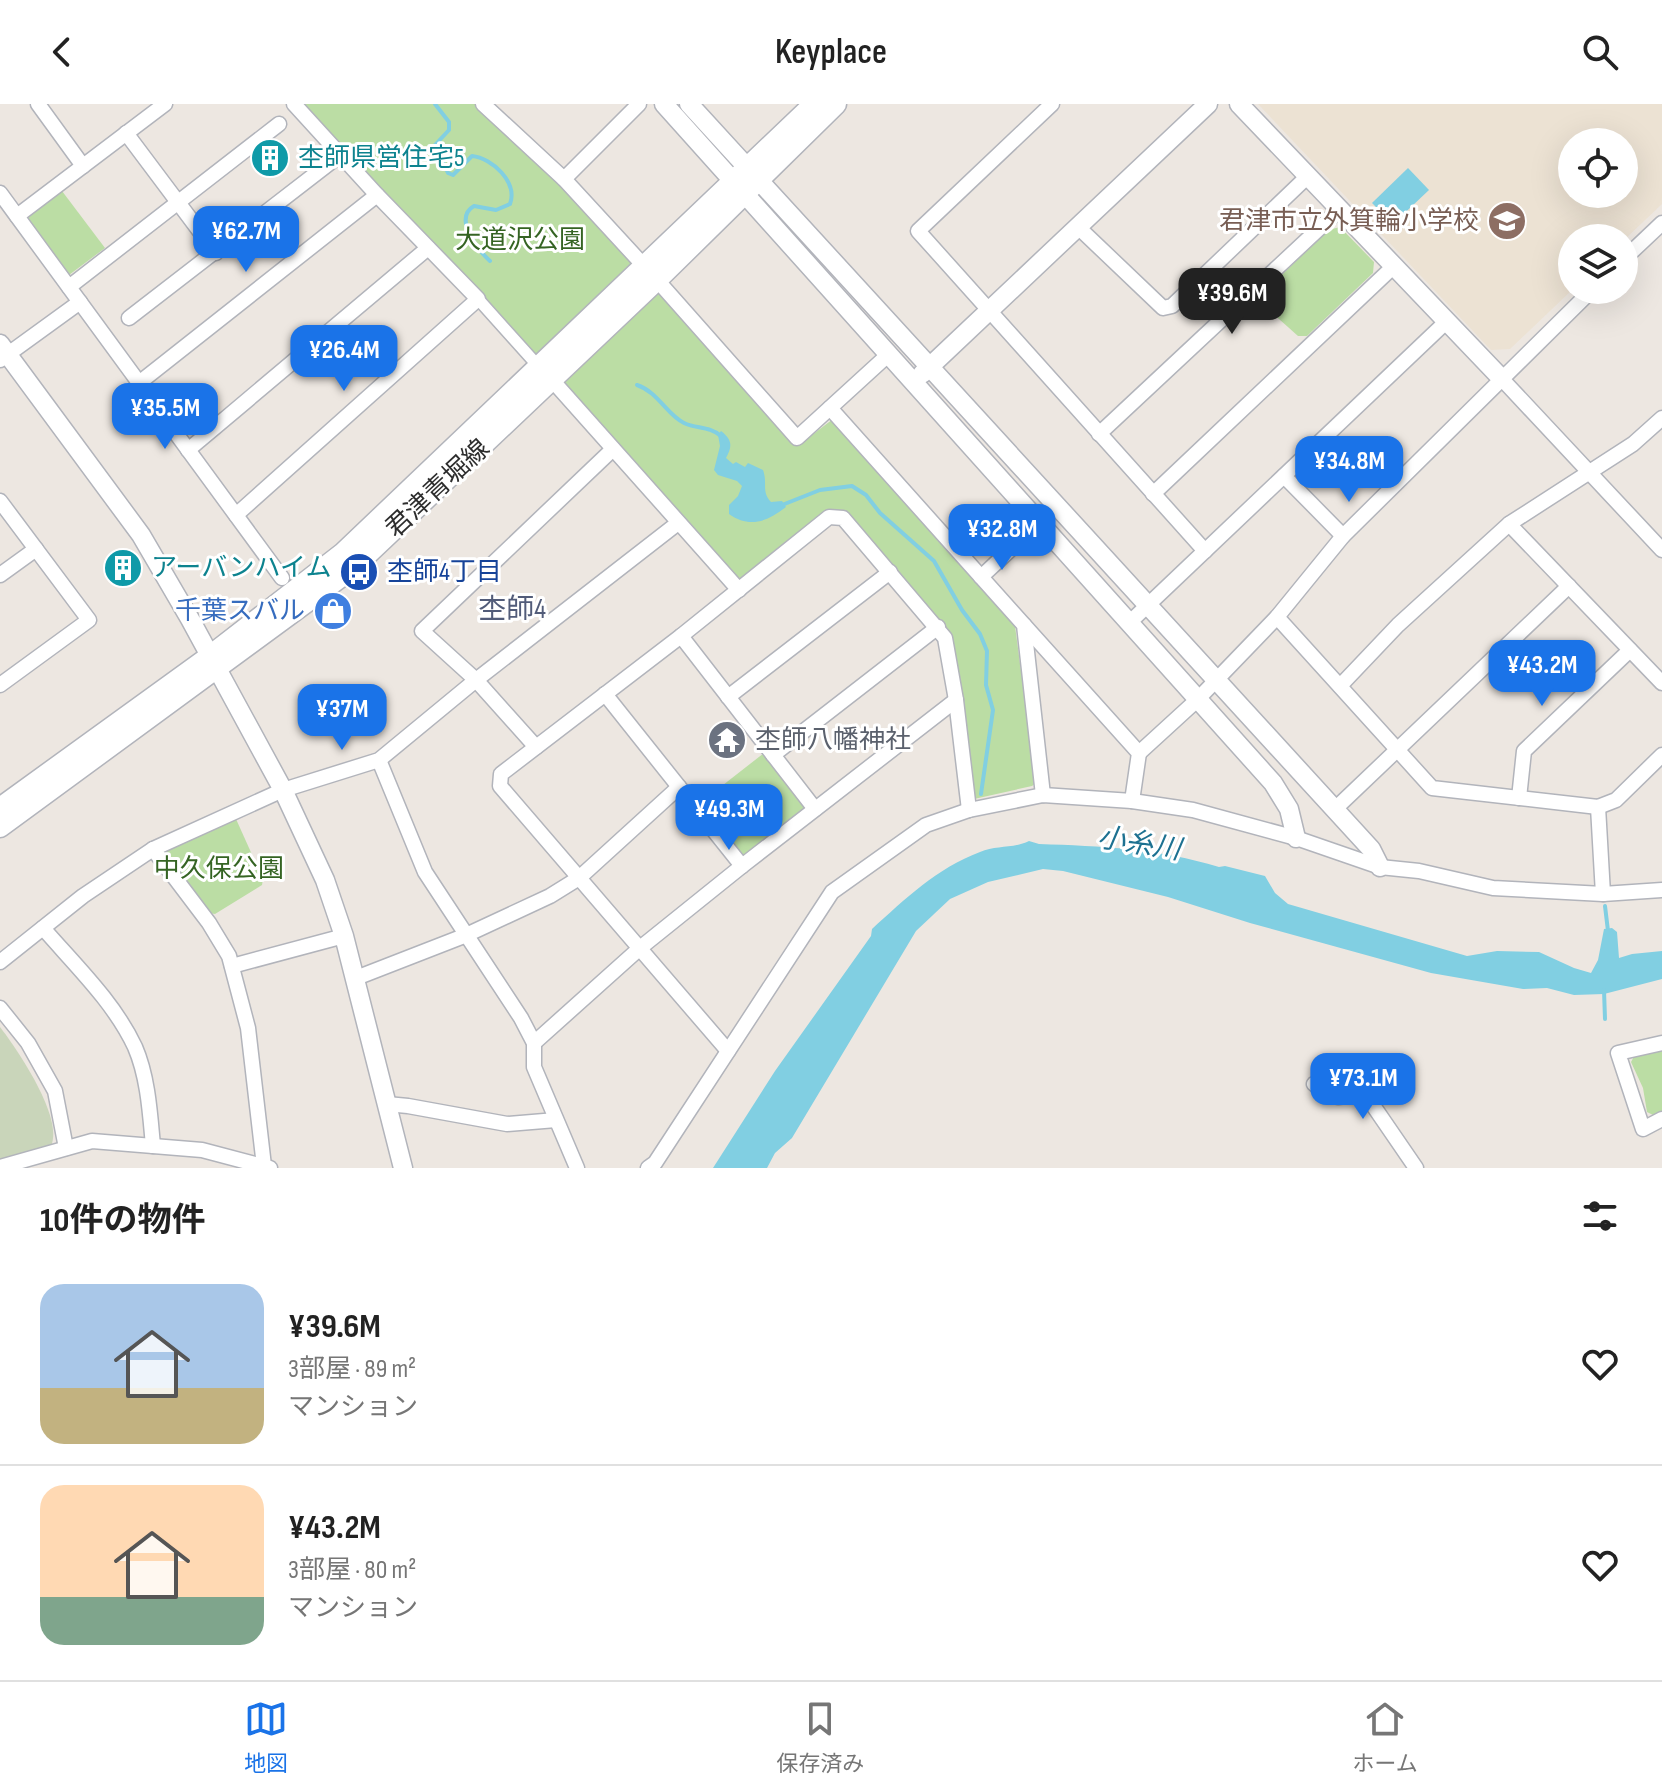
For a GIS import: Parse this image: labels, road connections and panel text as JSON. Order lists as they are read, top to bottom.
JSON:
{
  "streets": {
    "main road": ["君津青堀線"]
  },
  "districts": ["杢師4"],
  "water": ["小糸川"],
  "parks": ["大道沢公園", "中久保公園"],
  "places": {
    "building": ["杢師県営住宅5", "アーバンハイム"],
    "school or university": ["君津市立外箕輪小学校"],
    "bus stop": ["杢師4丁目"],
    "shop": ["千葉スバル"],
    "temple": ["杢師八幡神社"]
  },
  "page": {
    "header": "Keyplace",
    "price": [
      "¥62.7M",
      "¥39.6M",
      "¥26.4M",
      "¥35.5M",
      "¥34.8M",
      "¥32.8M",
      "¥43.2M",
      "¥37M",
      "¥49.3M",
      "¥73.1M"
    ],
    "heading": "10件の物件",
    "list": [
      {
        "name": "¥39.6M",
        "note": "3部屋 · 89 m² · マンション"
      },
      {
        "name": "¥43.2M",
        "note": "3部屋 · 80 m² · マンション"
      }
    ],
    "tabs": ["地図", "保存済み", "ホーム"]
  }
}
